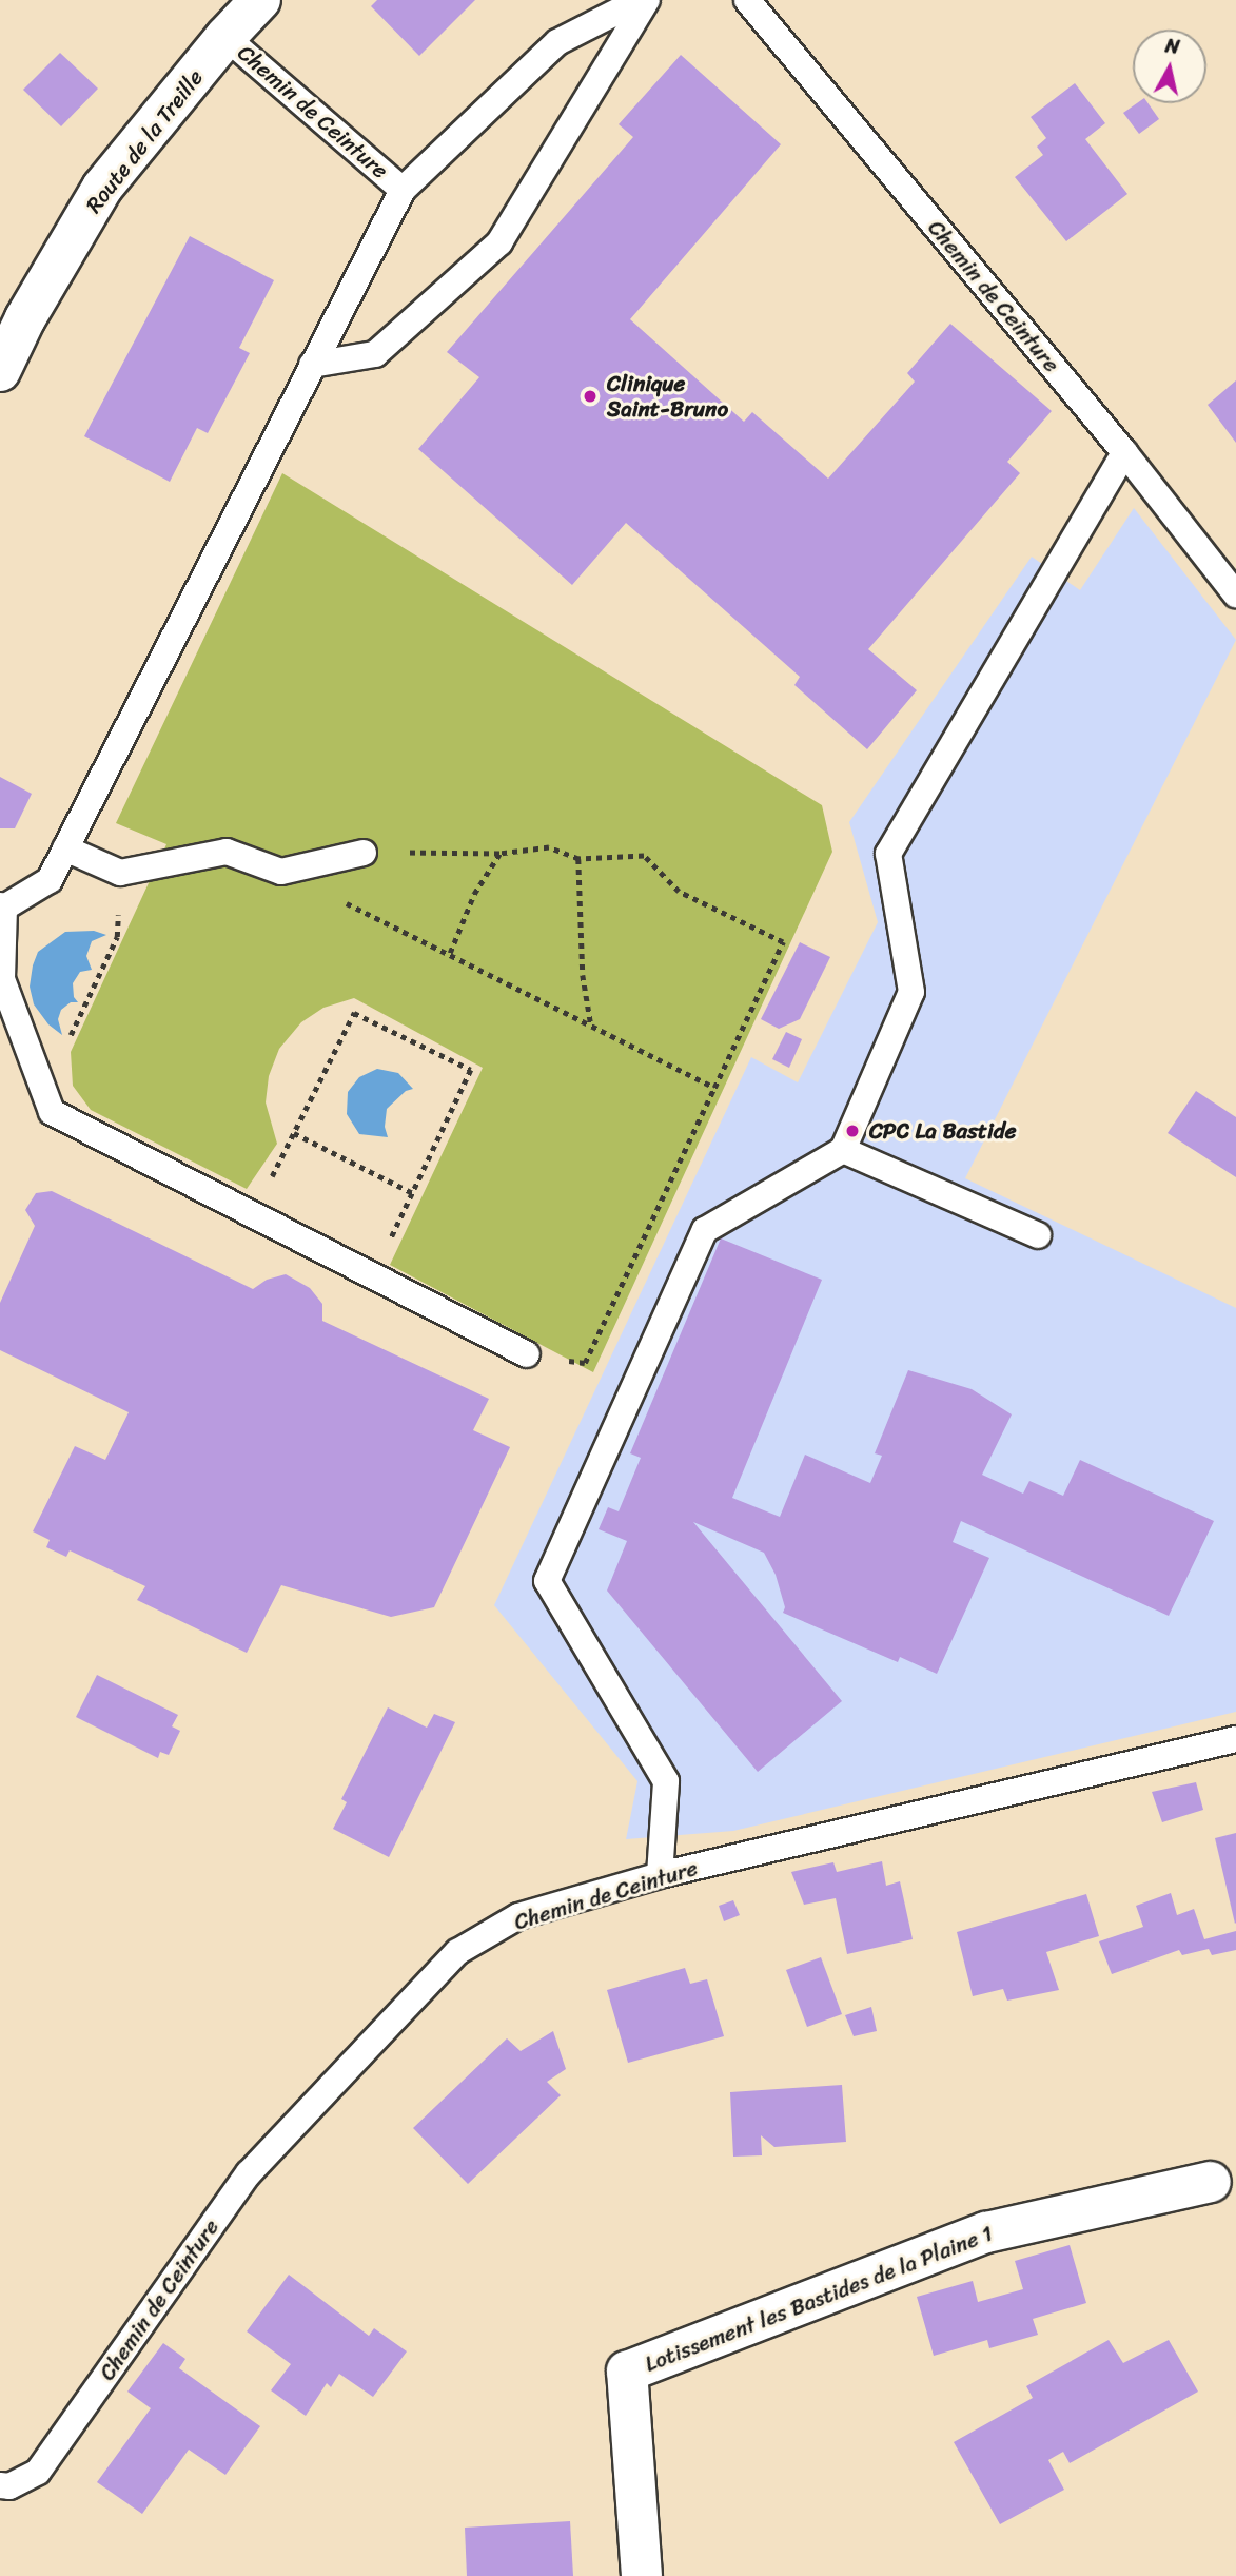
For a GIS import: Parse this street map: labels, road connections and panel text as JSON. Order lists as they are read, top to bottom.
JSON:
{
  "streets": {
    "street": ["Route de la Treille", "Lotissement les Bastides de la Plaine 1"],
    "lane": ["Chemin de Ceinture"]
  },
  "crossings": [
    ["Chemin de Ceinture", "Route de la Treille"]
  ],
  "places": ["Clinique Saint-Bruno", "CPC La Bastide"],
  "north": "top"
}
